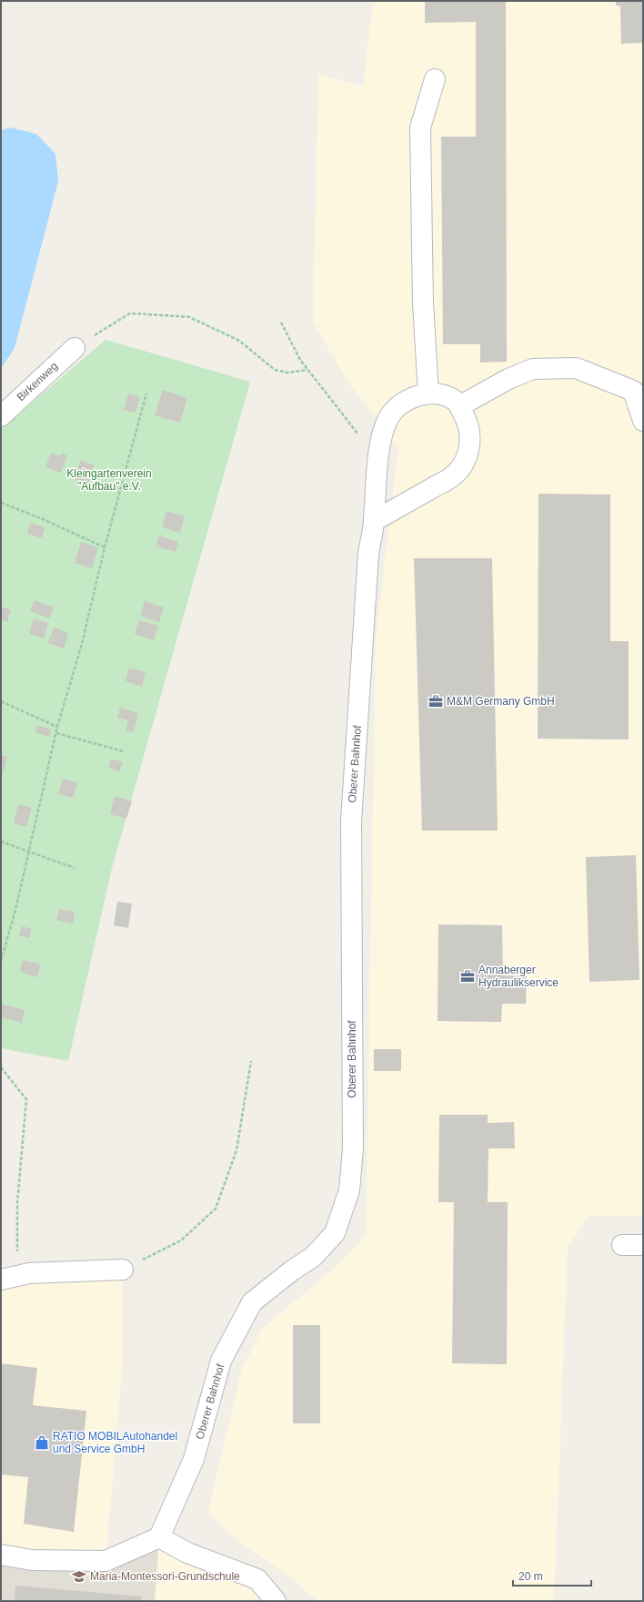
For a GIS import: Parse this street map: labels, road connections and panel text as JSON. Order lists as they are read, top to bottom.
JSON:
{
  "streets": {
    "street": ["Birkenweg", "Oberer Bahnhof"]
  },
  "parks": ["Kleingartenverein \"Aufbau\" e.V."],
  "places": {
    "office": ["M&M Germany GmbH", "Annaberger Hydraulikservice"],
    "shop": ["RATIO MOBILAutohandel und Service GmbH"],
    "school or university": ["Maria-Montessori-Grundschule"]
  },
  "scale_bar": "20 m"
}
